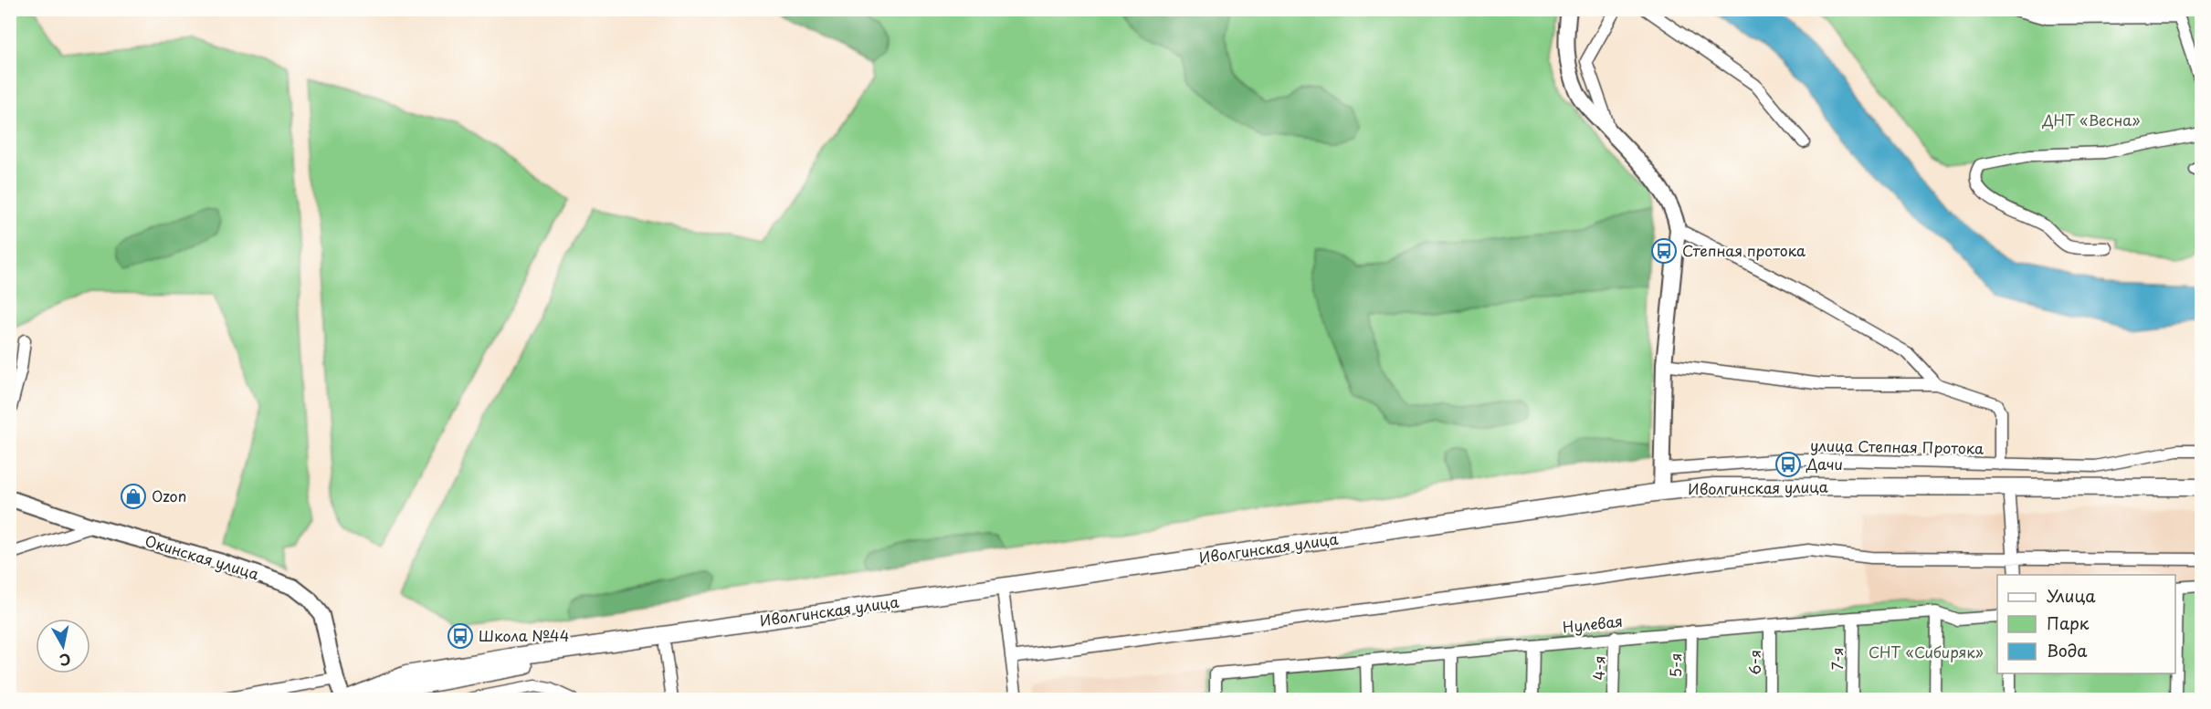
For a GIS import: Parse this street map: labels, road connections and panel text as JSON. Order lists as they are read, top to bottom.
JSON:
{
  "streets": {
    "main road": ["Иволгинская улица"],
    "street": [
      "улица Степная Протока",
      "Окинская улица",
      "Нулевая",
      "7-я",
      "6-я",
      "5-я",
      "4-я"
    ]
  },
  "crossings": [
    ["Иволгинская улица", "Окинская улица"],
    ["Нулевая", "7-я"],
    ["Нулевая", "6-я"],
    ["Нулевая", "5-я"],
    ["Нулевая", "4-я"]
  ],
  "parks": ["ДНТ «Весна»", "СНТ «Сибиряк»"],
  "places": {
    "bus stop": ["Степная протока", "Дачи", "Школа №44"],
    "shop": ["Ozon"]
  },
  "legend": ["Улица", "Парк", "Вода"],
  "north": "bottom"
}
